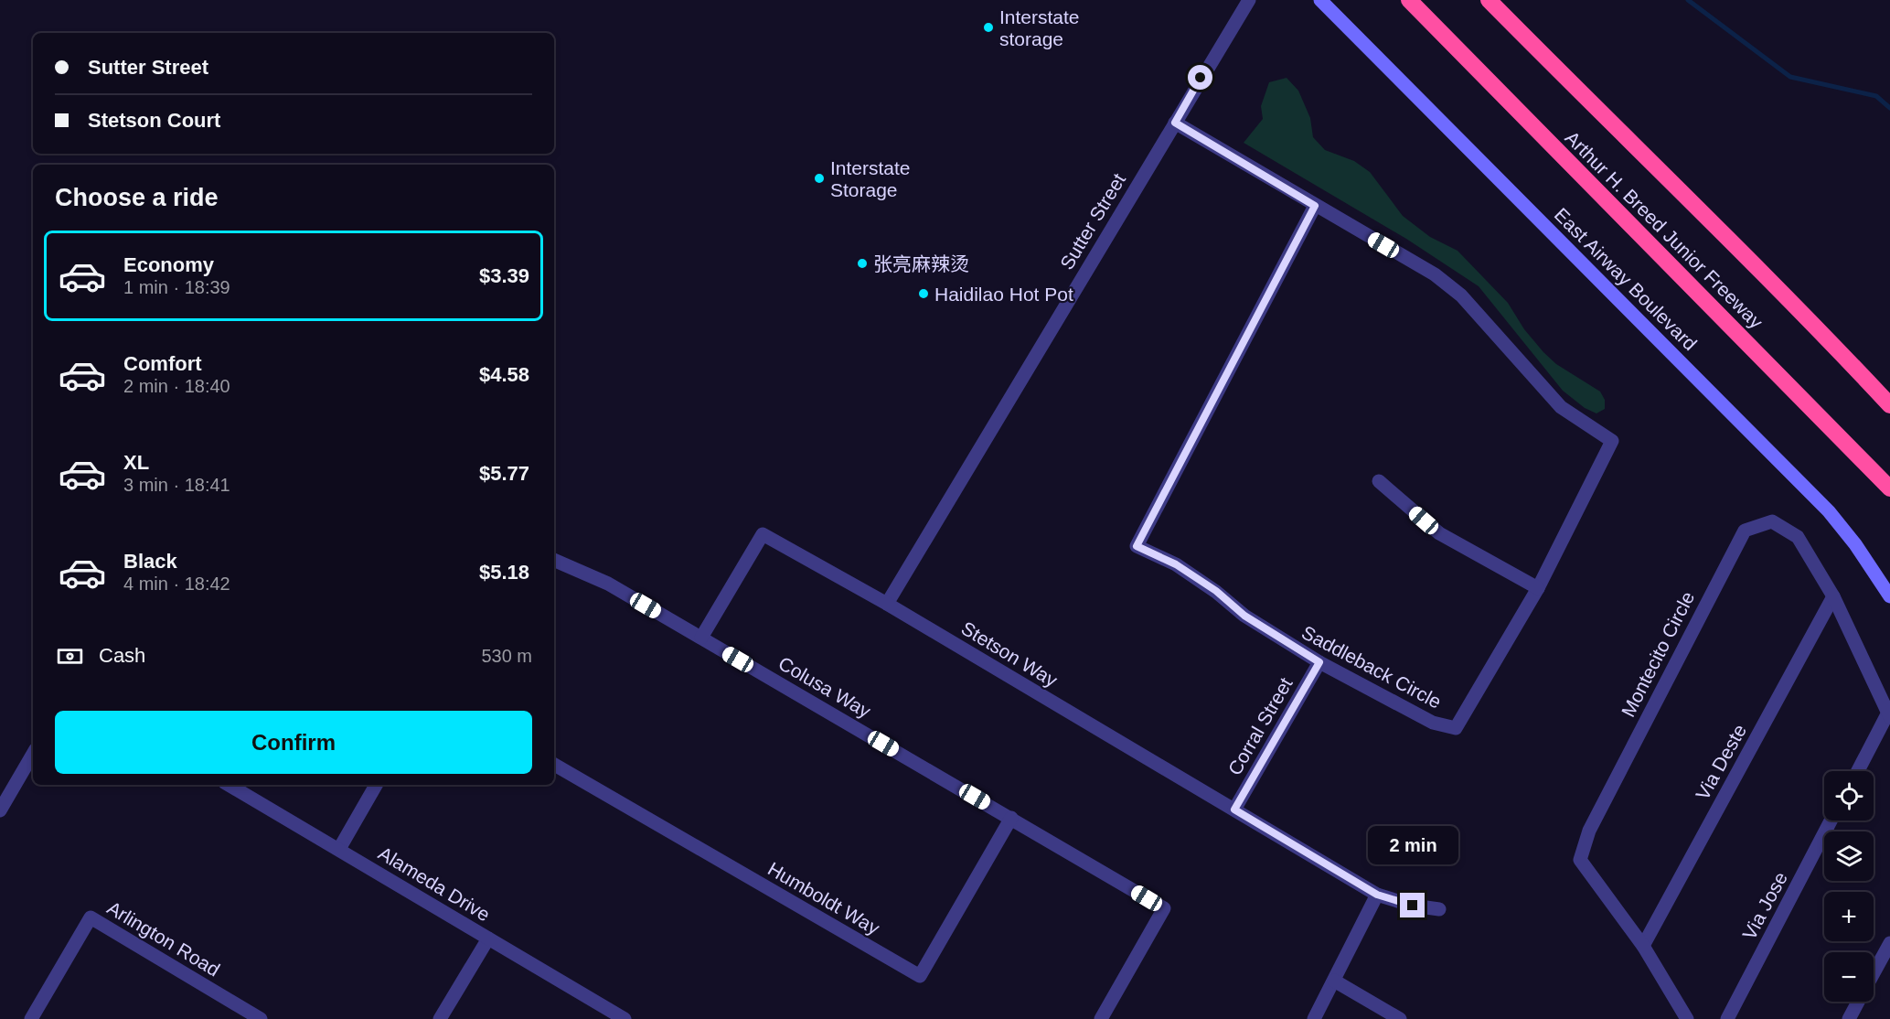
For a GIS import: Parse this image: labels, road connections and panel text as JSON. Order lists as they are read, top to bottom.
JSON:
{
  "streets": {
    "highway": ["Arthur H. Breed Junior Freeway"],
    "main road": ["East Airway Boulevard"],
    "street": [
      "Sutter Street",
      "Stetson Way",
      "Montecito Circle",
      "Saddleback Circle",
      "Colusa Way",
      "Corral Street",
      "Via Deste",
      "Alameda Drive",
      "Humboldt Way",
      "Via Jose",
      "Arlington Road"
    ]
  },
  "crossings": [
    ["Sutter Street", "Stetson Way"],
    ["Sutter Street", "Saddleback Circle"],
    ["Stetson Way", "Colusa Way"],
    ["Stetson Way", "Corral Street"],
    ["Montecito Circle", "Via Deste"],
    ["Saddleback Circle", "Corral Street"],
    ["Colusa Way", "Humboldt Way"]
  ],
  "places": [
    "Interstate storage",
    "Interstate Storage",
    "张亮麻辣烫",
    "Haidilao Hot Pot"
  ],
  "page": {
    "banner": ["Sutter Street", "Stetson Court"],
    "heading": "Choose a ride",
    "list": [
      {
        "name": "Economy",
        "note": "1 min · 18:39",
        "value": "$3.39"
      },
      {
        "name": "Comfort",
        "note": "2 min · 18:40",
        "value": "$4.58"
      },
      {
        "name": "XL",
        "note": "3 min · 18:41",
        "value": "$5.77"
      },
      {
        "name": "Black",
        "note": "4 min · 18:42",
        "value": "$5.18"
      }
    ],
    "pay": ["Cash", "530 m"],
    "buttons": "Confirm",
    "map_buttons": ["+", "−"],
    "bubble": "2 min"
  }
}
